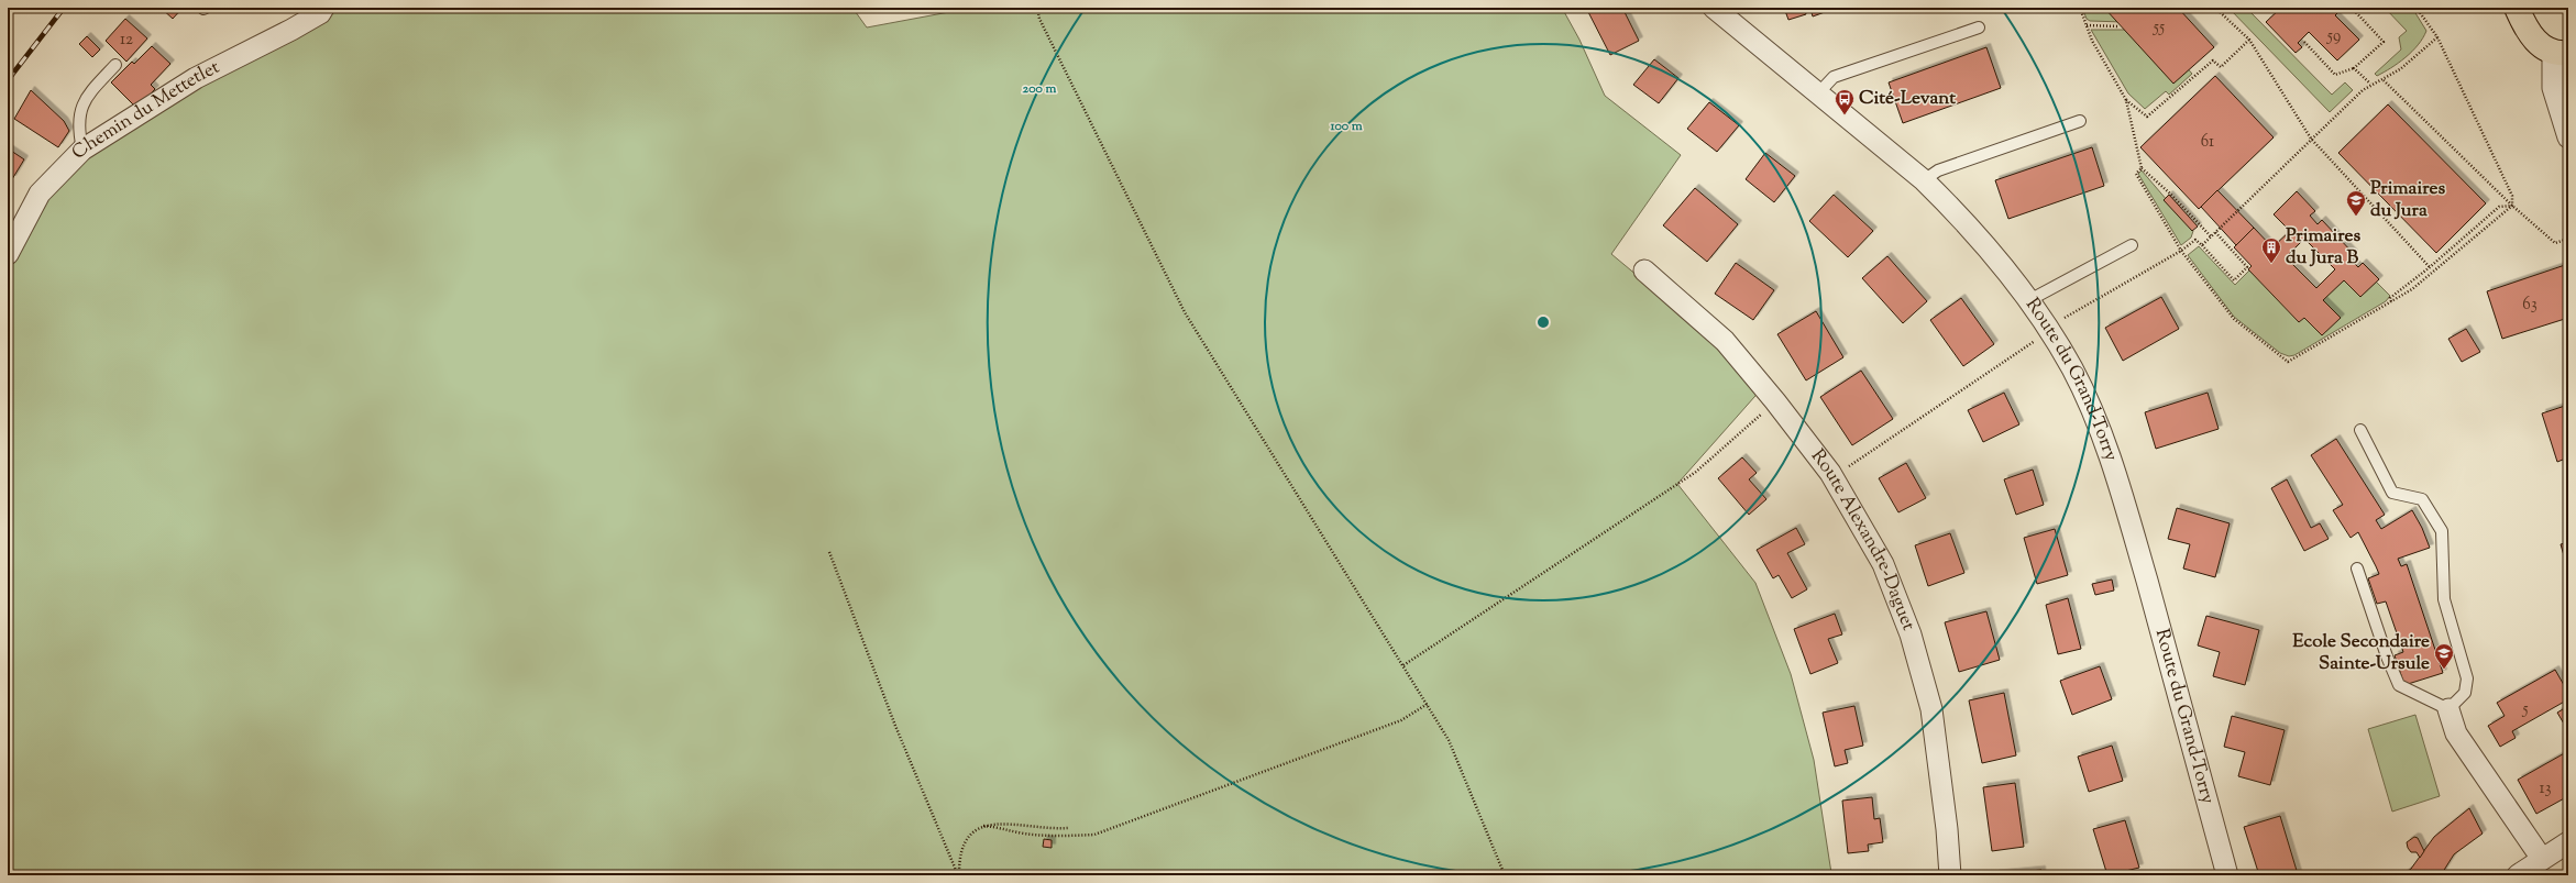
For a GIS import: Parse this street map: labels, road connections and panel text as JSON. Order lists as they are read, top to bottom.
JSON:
{
  "streets": {
    "street": ["Chemin du Mettetlet", "Route du Grand-Torry", "Route Alexandre-Daguet"]
  },
  "places": {
    "bus stop": ["Cité-Levant"],
    "school or university": ["Primaires du Jura", "Ecole Secondaire Sainte-Ursule"],
    "building": ["Primaires du Jura B"]
  },
  "house_numbers": [
    "55",
    "59",
    "12",
    "61",
    "63",
    "5",
    "13"
  ],
  "rings": ["200 m", "100 m"]
}
